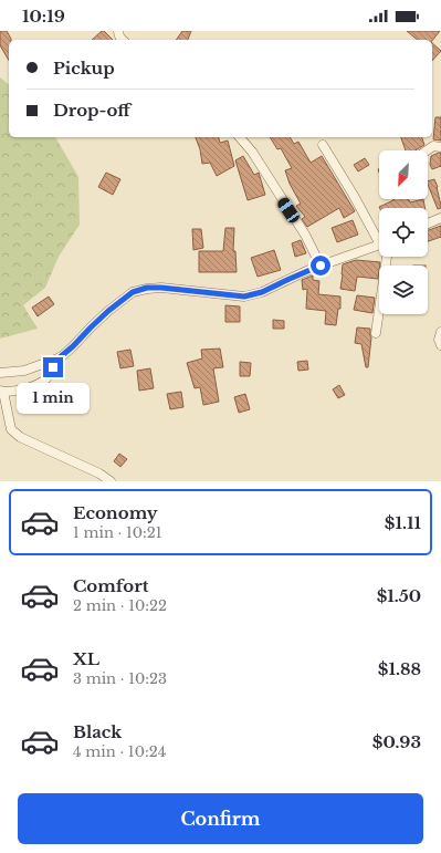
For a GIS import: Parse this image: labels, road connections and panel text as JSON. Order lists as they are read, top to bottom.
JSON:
{
  "north": "bottom left",
  "page": {
    "status": "10:19",
    "banner": ["Pickup", "Drop-off"],
    "bubble": "1 min",
    "list": [
      {
        "name": "Economy",
        "note": "1 min · 10:21",
        "value": "$1.11"
      },
      {
        "name": "Comfort",
        "note": "2 min · 10:22",
        "value": "$1.50"
      },
      {
        "name": "XL",
        "note": "3 min · 10:23",
        "value": "$1.88"
      },
      {
        "name": "Black",
        "note": "4 min · 10:24",
        "value": "$0.93"
      }
    ],
    "buttons": "Confirm"
  }
}
